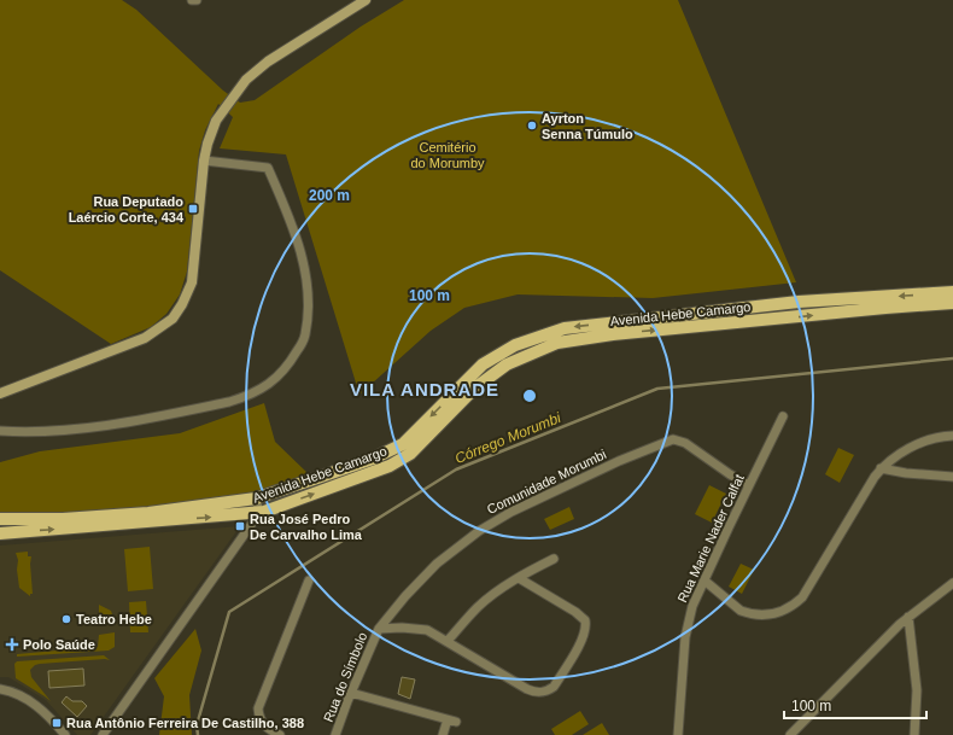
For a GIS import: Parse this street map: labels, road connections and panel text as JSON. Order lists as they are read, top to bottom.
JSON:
{
  "streets": {
    "main road": ["Avenida Hebe Camargo"],
    "street": ["Comunidade Morumbi", "Rua Marie Nader Calfat", "Rua do Símbolo"]
  },
  "crossings": [
    ["Comunidade Morumbi", "Rua Marie Nader Calfat"],
    ["Comunidade Morumbi", "Rua do Símbolo"]
  ],
  "districts": ["VILA ANDRADE"],
  "water": ["Córrego Morumbi"],
  "parks": ["Cemitério do Morumby"],
  "places": {
    "other": ["Ayrton Senna Túmulo", "Teatro Hebe"],
    "transit": ["Rua Deputado Laércio Corte, 434", "Rua José Pedro De Carvalho Lima", "Rua Antônio Ferreira De Castilho, 388"],
    "health": ["Polo Saúde"]
  },
  "scale_bar": "100 m",
  "rings": ["200 m", "100 m"]
}
